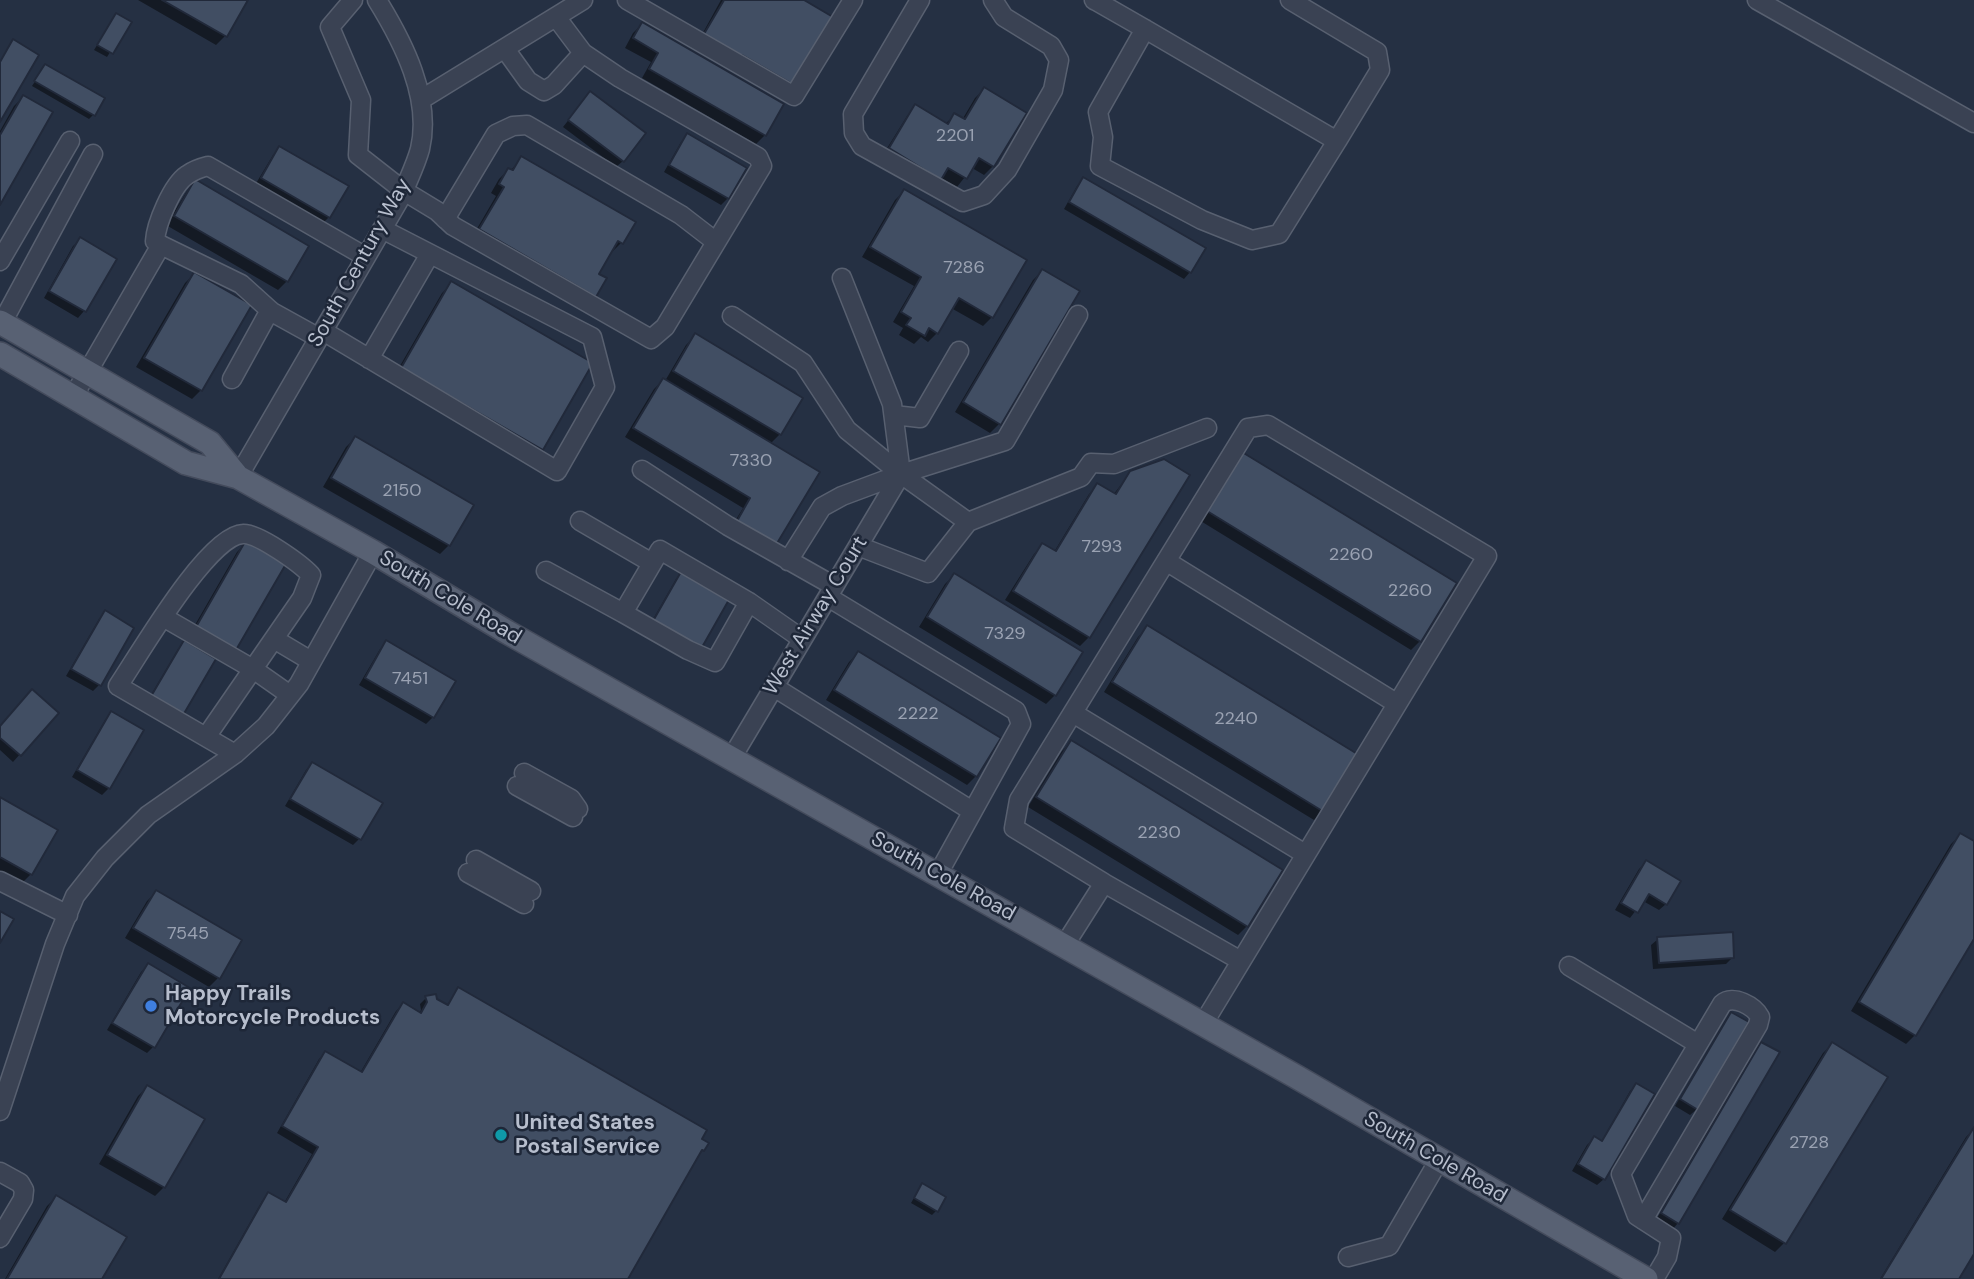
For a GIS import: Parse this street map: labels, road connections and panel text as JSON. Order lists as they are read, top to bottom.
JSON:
{
  "streets": {
    "main road": ["South Cole Road"],
    "street": ["South Century Way", "West Airway Court"]
  },
  "crossings": [
    ["South Century Way", "South Cole Road"],
    ["South Cole Road", "West Airway Court"]
  ],
  "places": ["Happy Trails Motorcycle Products", "United States Postal Service"],
  "house_numbers": [
    "2201",
    "7286",
    "7330",
    "2150",
    "7293",
    "2260",
    "2260",
    "7329",
    "7451",
    "2222",
    "2240",
    "2230",
    "7545",
    "2728"
  ]
}
